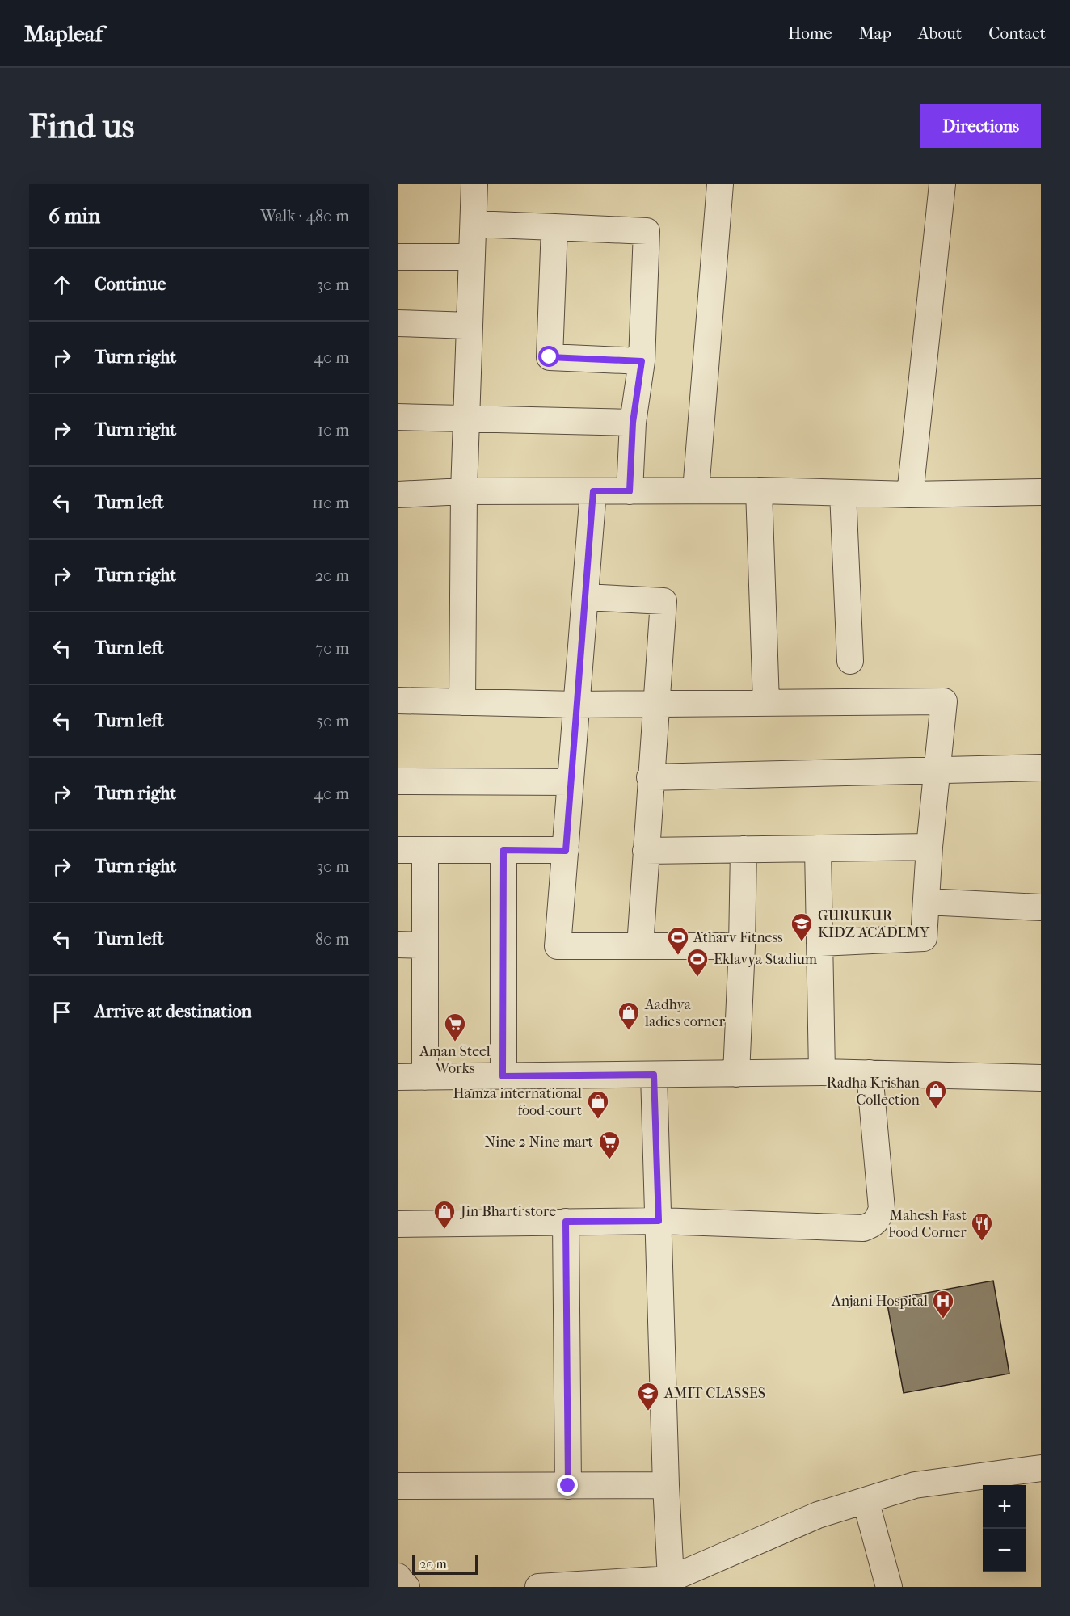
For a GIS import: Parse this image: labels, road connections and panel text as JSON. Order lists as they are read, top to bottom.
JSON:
{
  "places": {
    "school or university": ["GURUKUR KIDZ ACADEMY", "AMIT CLASSES"],
    "sports": ["Atharv Fitness", "Eklavya Stadium"],
    "shop": [
      "Aadhya ladies corner",
      "Radha Krishan Collection",
      "Hamza international food-court",
      "Jin Bharti store"
    ],
    "supermarket": ["Aman Steel Works", "Nine 2 Nine mart"],
    "restaurant": ["Mahesh Fast Food Corner"],
    "hospital": ["Anjani Hospital"]
  },
  "scale_bar": "20 m",
  "page": {
    "header": "Mapleaf",
    "nav": [
      "Home",
      "Map",
      "About",
      "Contact"
    ],
    "buttons": "Directions",
    "title": "Find us",
    "heading": ["6 min", "Walk · 480 m"],
    "list": [
      ["Continue", "30 m"],
      ["Turn right", "40 m"],
      ["Turn right", "10 m"],
      ["Turn left", "110 m"],
      ["Turn right", "20 m"],
      ["Turn left", "70 m"],
      ["Turn left", "50 m"],
      ["Turn right", "40 m"],
      ["Turn right", "30 m"],
      ["Turn left", "80 m"],
      "Arrive at destination"
    ],
    "map_buttons": ["+", "−"],
    "scale": "20 m"
  }
}
